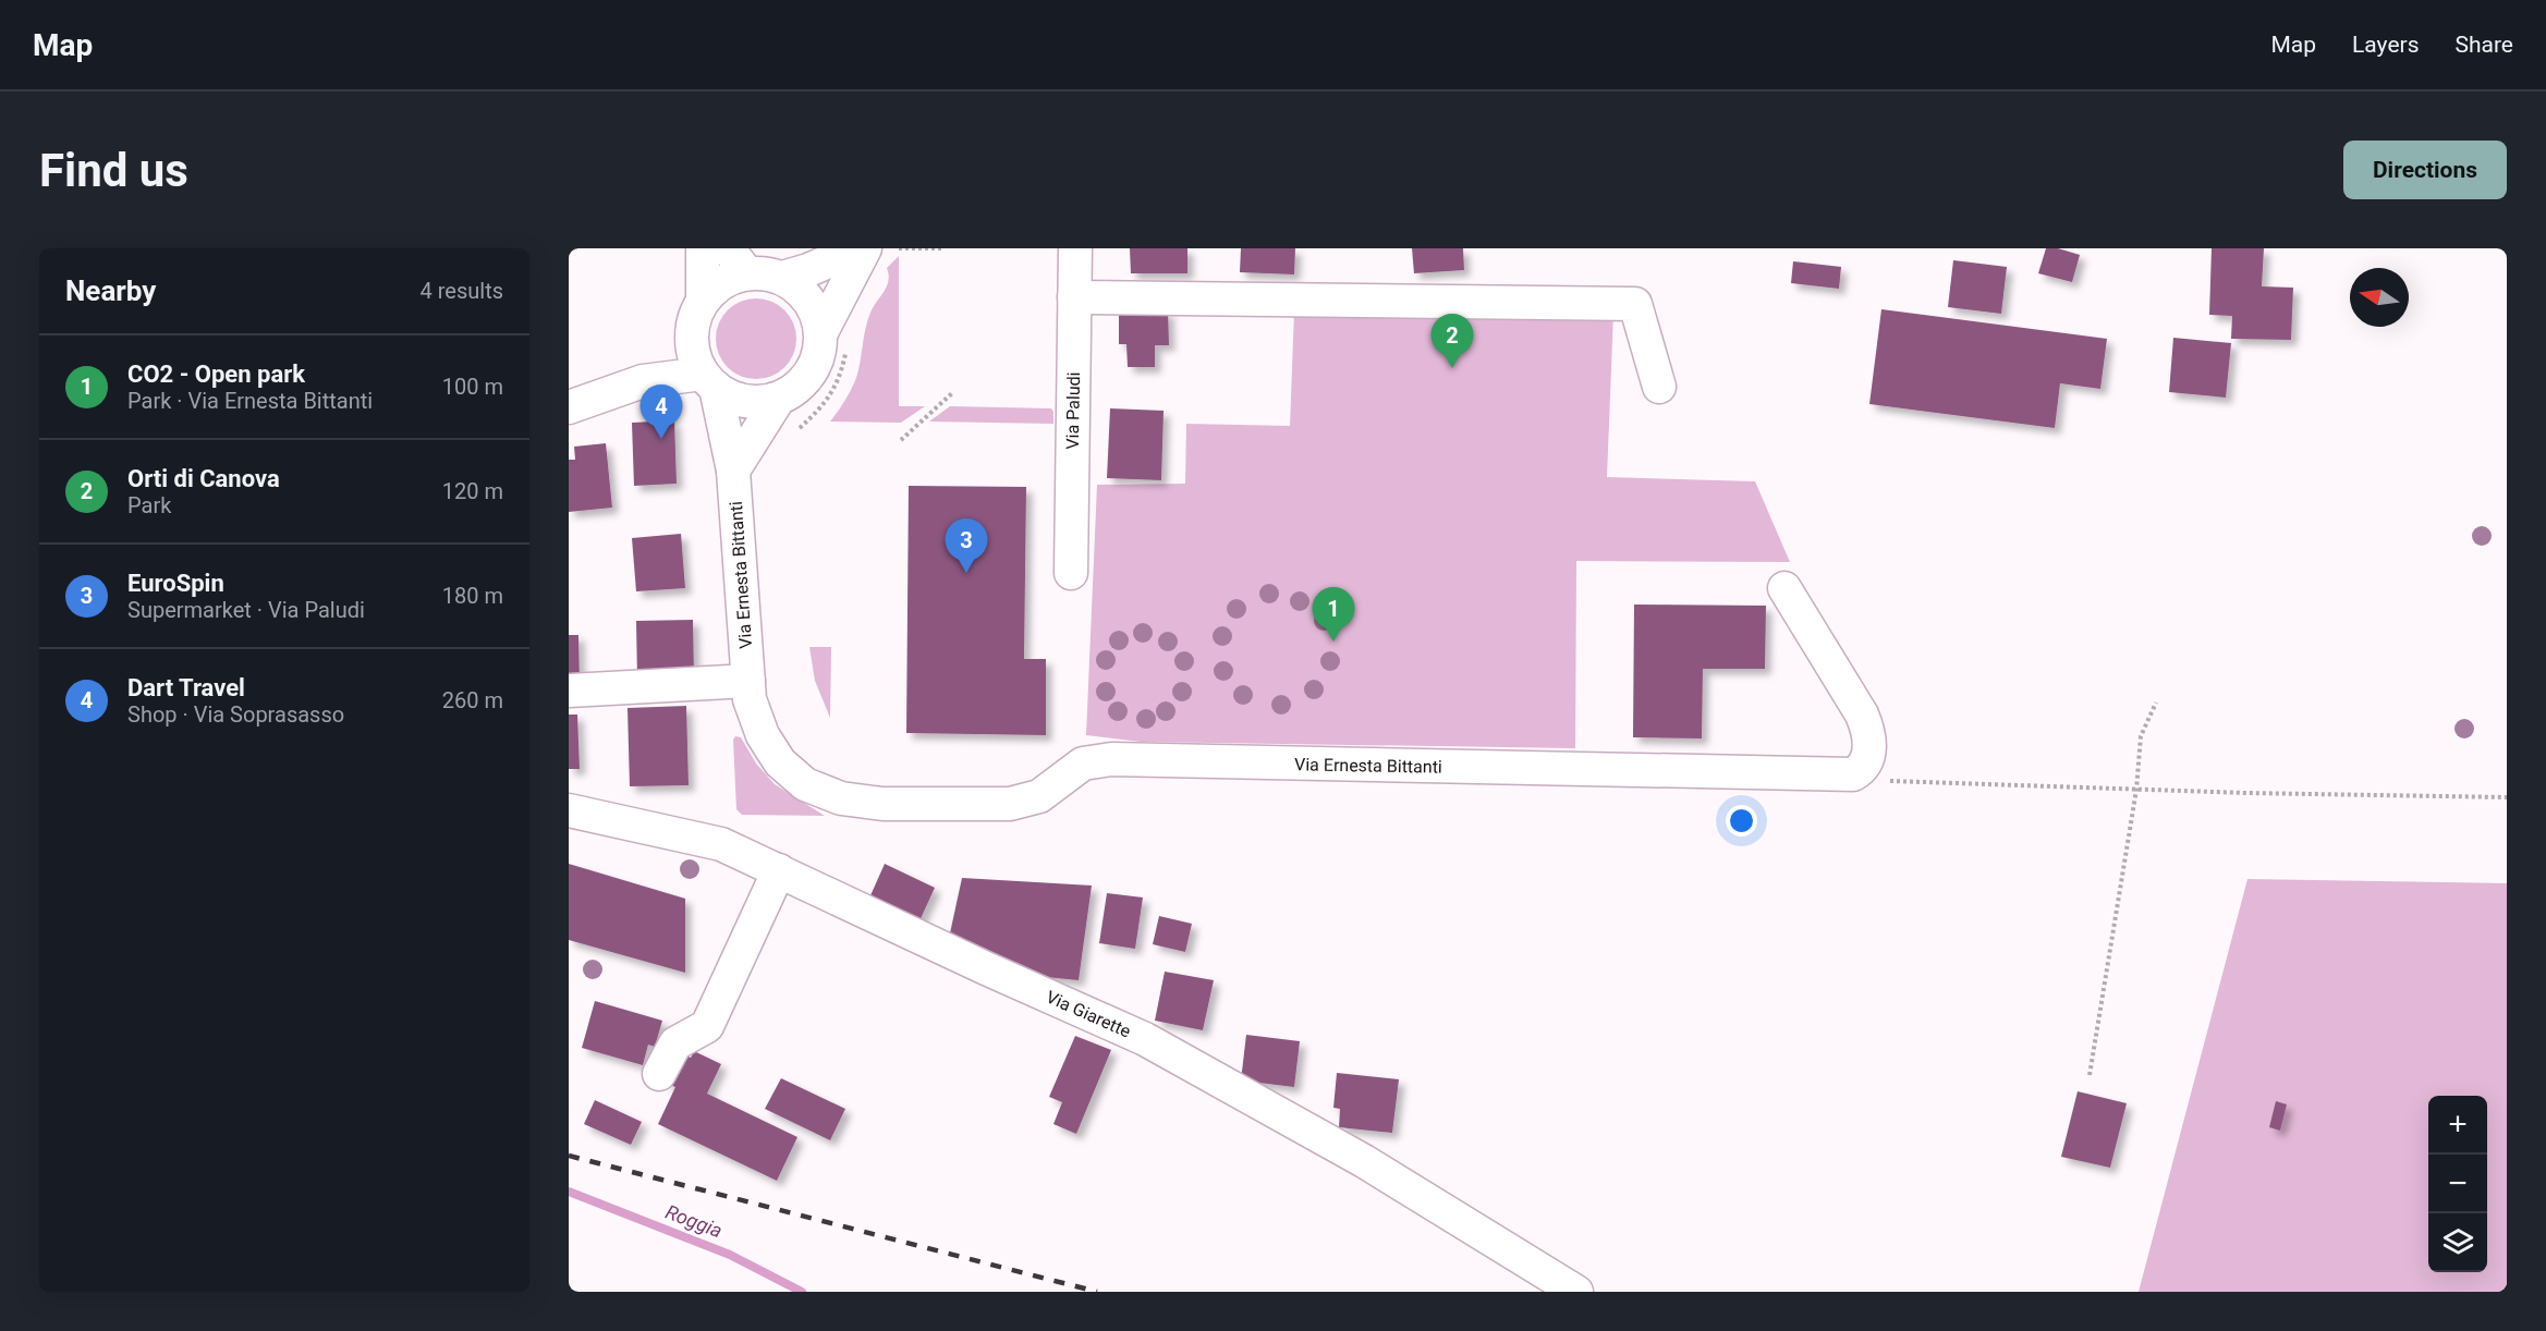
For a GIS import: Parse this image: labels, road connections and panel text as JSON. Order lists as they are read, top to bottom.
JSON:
{
  "streets": {
    "street": ["Via Paludi", "Via Ernesta Bittanti", "Via Giarette"]
  },
  "water": ["Roggia"],
  "north": "left",
  "page": {
    "header": "Map",
    "nav": ["Map", "Layers", "Share"],
    "buttons": "Directions",
    "title": "Find us",
    "heading": ["Nearby", "4 results"],
    "pins": [
      "2",
      "4",
      "3",
      "1"
    ],
    "list": [
      {
        "mark": "1",
        "name": "CO2 - Open park",
        "note": "Park · Via Ernesta Bittanti",
        "value": "100 m"
      },
      {
        "mark": "2",
        "name": "Orti di Canova",
        "note": "Park",
        "value": "120 m"
      },
      {
        "mark": "3",
        "name": "EuroSpin",
        "note": "Supermarket · Via Paludi",
        "value": "180 m"
      },
      {
        "mark": "4",
        "name": "Dart Travel",
        "note": "Shop · Via Soprasasso",
        "value": "260 m"
      }
    ],
    "map_buttons": ["+", "−"]
  }
}
